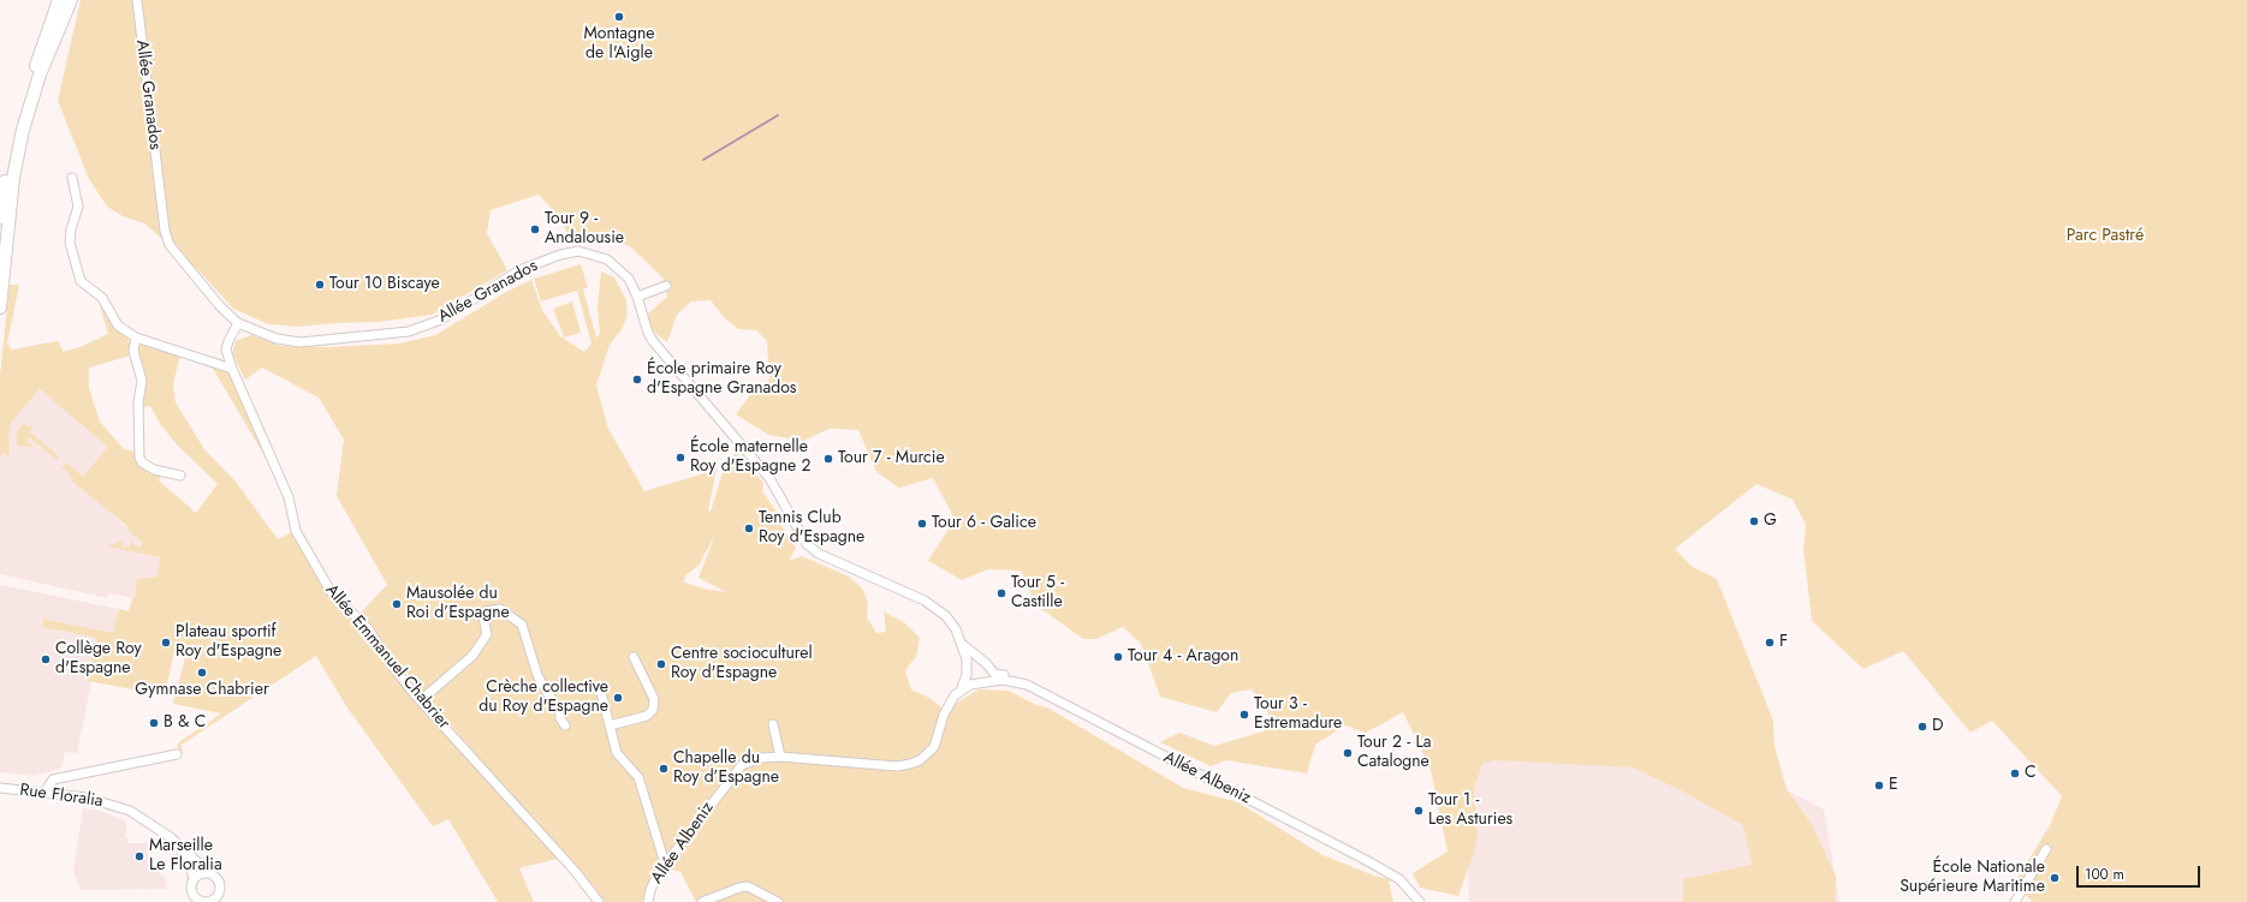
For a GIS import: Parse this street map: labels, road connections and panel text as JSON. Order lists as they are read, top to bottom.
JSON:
{
  "streets": {
    "street": [
      "Allée Granados",
      "Allée Emmanuel Chabrier",
      "Allée Albeniz",
      "Rue Floralia"
    ]
  },
  "crossings": [
    ["Allée Granados", "Allée Emmanuel Chabrier"],
    ["Allée Granados", "Allée Albeniz"]
  ],
  "parks": ["Parc Pastré"],
  "places": [
    "Montagne de l'Aigle",
    "Tour 9 - Andalousie",
    "Tour 10 Biscaye",
    "École primaire Roy d'Espagne Granados",
    "École maternelle Roy d'Espagne 2",
    "Tour 7 - Murcie",
    "G",
    "Tour 6 - Galice",
    "Tennis Club Roy d'Espagne",
    "Tour 5 - Castille",
    "Mausolée du Roi d’Espagne",
    "Plateau sportif Roy d'Espagne",
    "F",
    "Tour 4 - Aragon",
    "Collège Roy d'Espagne",
    "Centre socioculturel Roy d'Espagne",
    "Gymnase Chabrier",
    "Crèche collective du Roy d'Espagne",
    "Tour 3 - Estremadure",
    "B & C",
    "D",
    "Tour 2 - La Catalogne",
    "Chapelle du Roy d’Espagne",
    "C",
    "E",
    "Tour 1 - Les Asturies",
    "Marseille Le Floralia",
    "École Nationale Supérieure Maritime"
  ],
  "scale_bar": "100 m"
}
